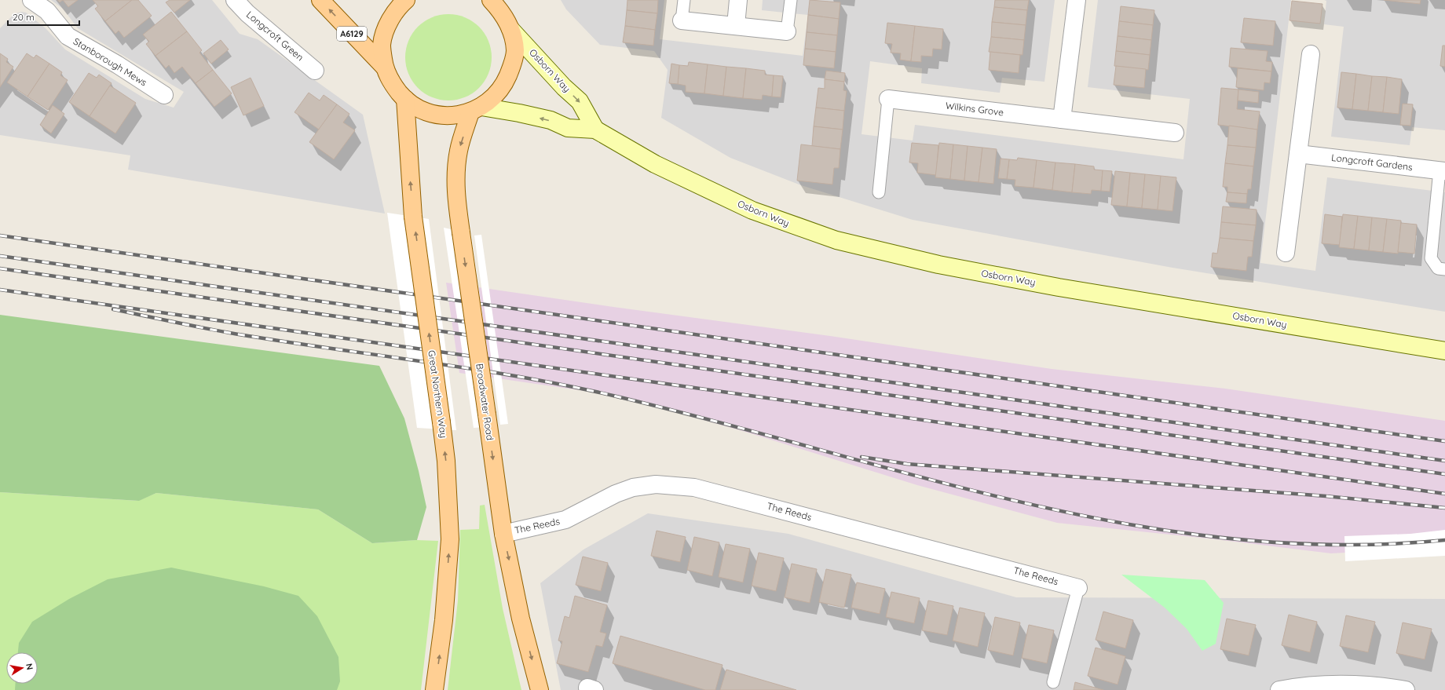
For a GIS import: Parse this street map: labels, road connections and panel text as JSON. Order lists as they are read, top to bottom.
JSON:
{
  "streets": {
    "main road": ["A6129", "Great Northern Way", "Broadwater Road"],
    "street": [
      "Longcroft Green",
      "Stanborough Mews",
      "Osborn Way",
      "Wilkins Grove",
      "Longcroft Gardens",
      "The Reeds"
    ]
  },
  "crossings": [
    ["Osborn Way", "Broadwater Road"],
    ["Broadwater Road", "The Reeds"]
  ],
  "one_way": ["Great Northern Way", "Broadwater Road"],
  "scale_bar": "20 m",
  "north": "right"
}
